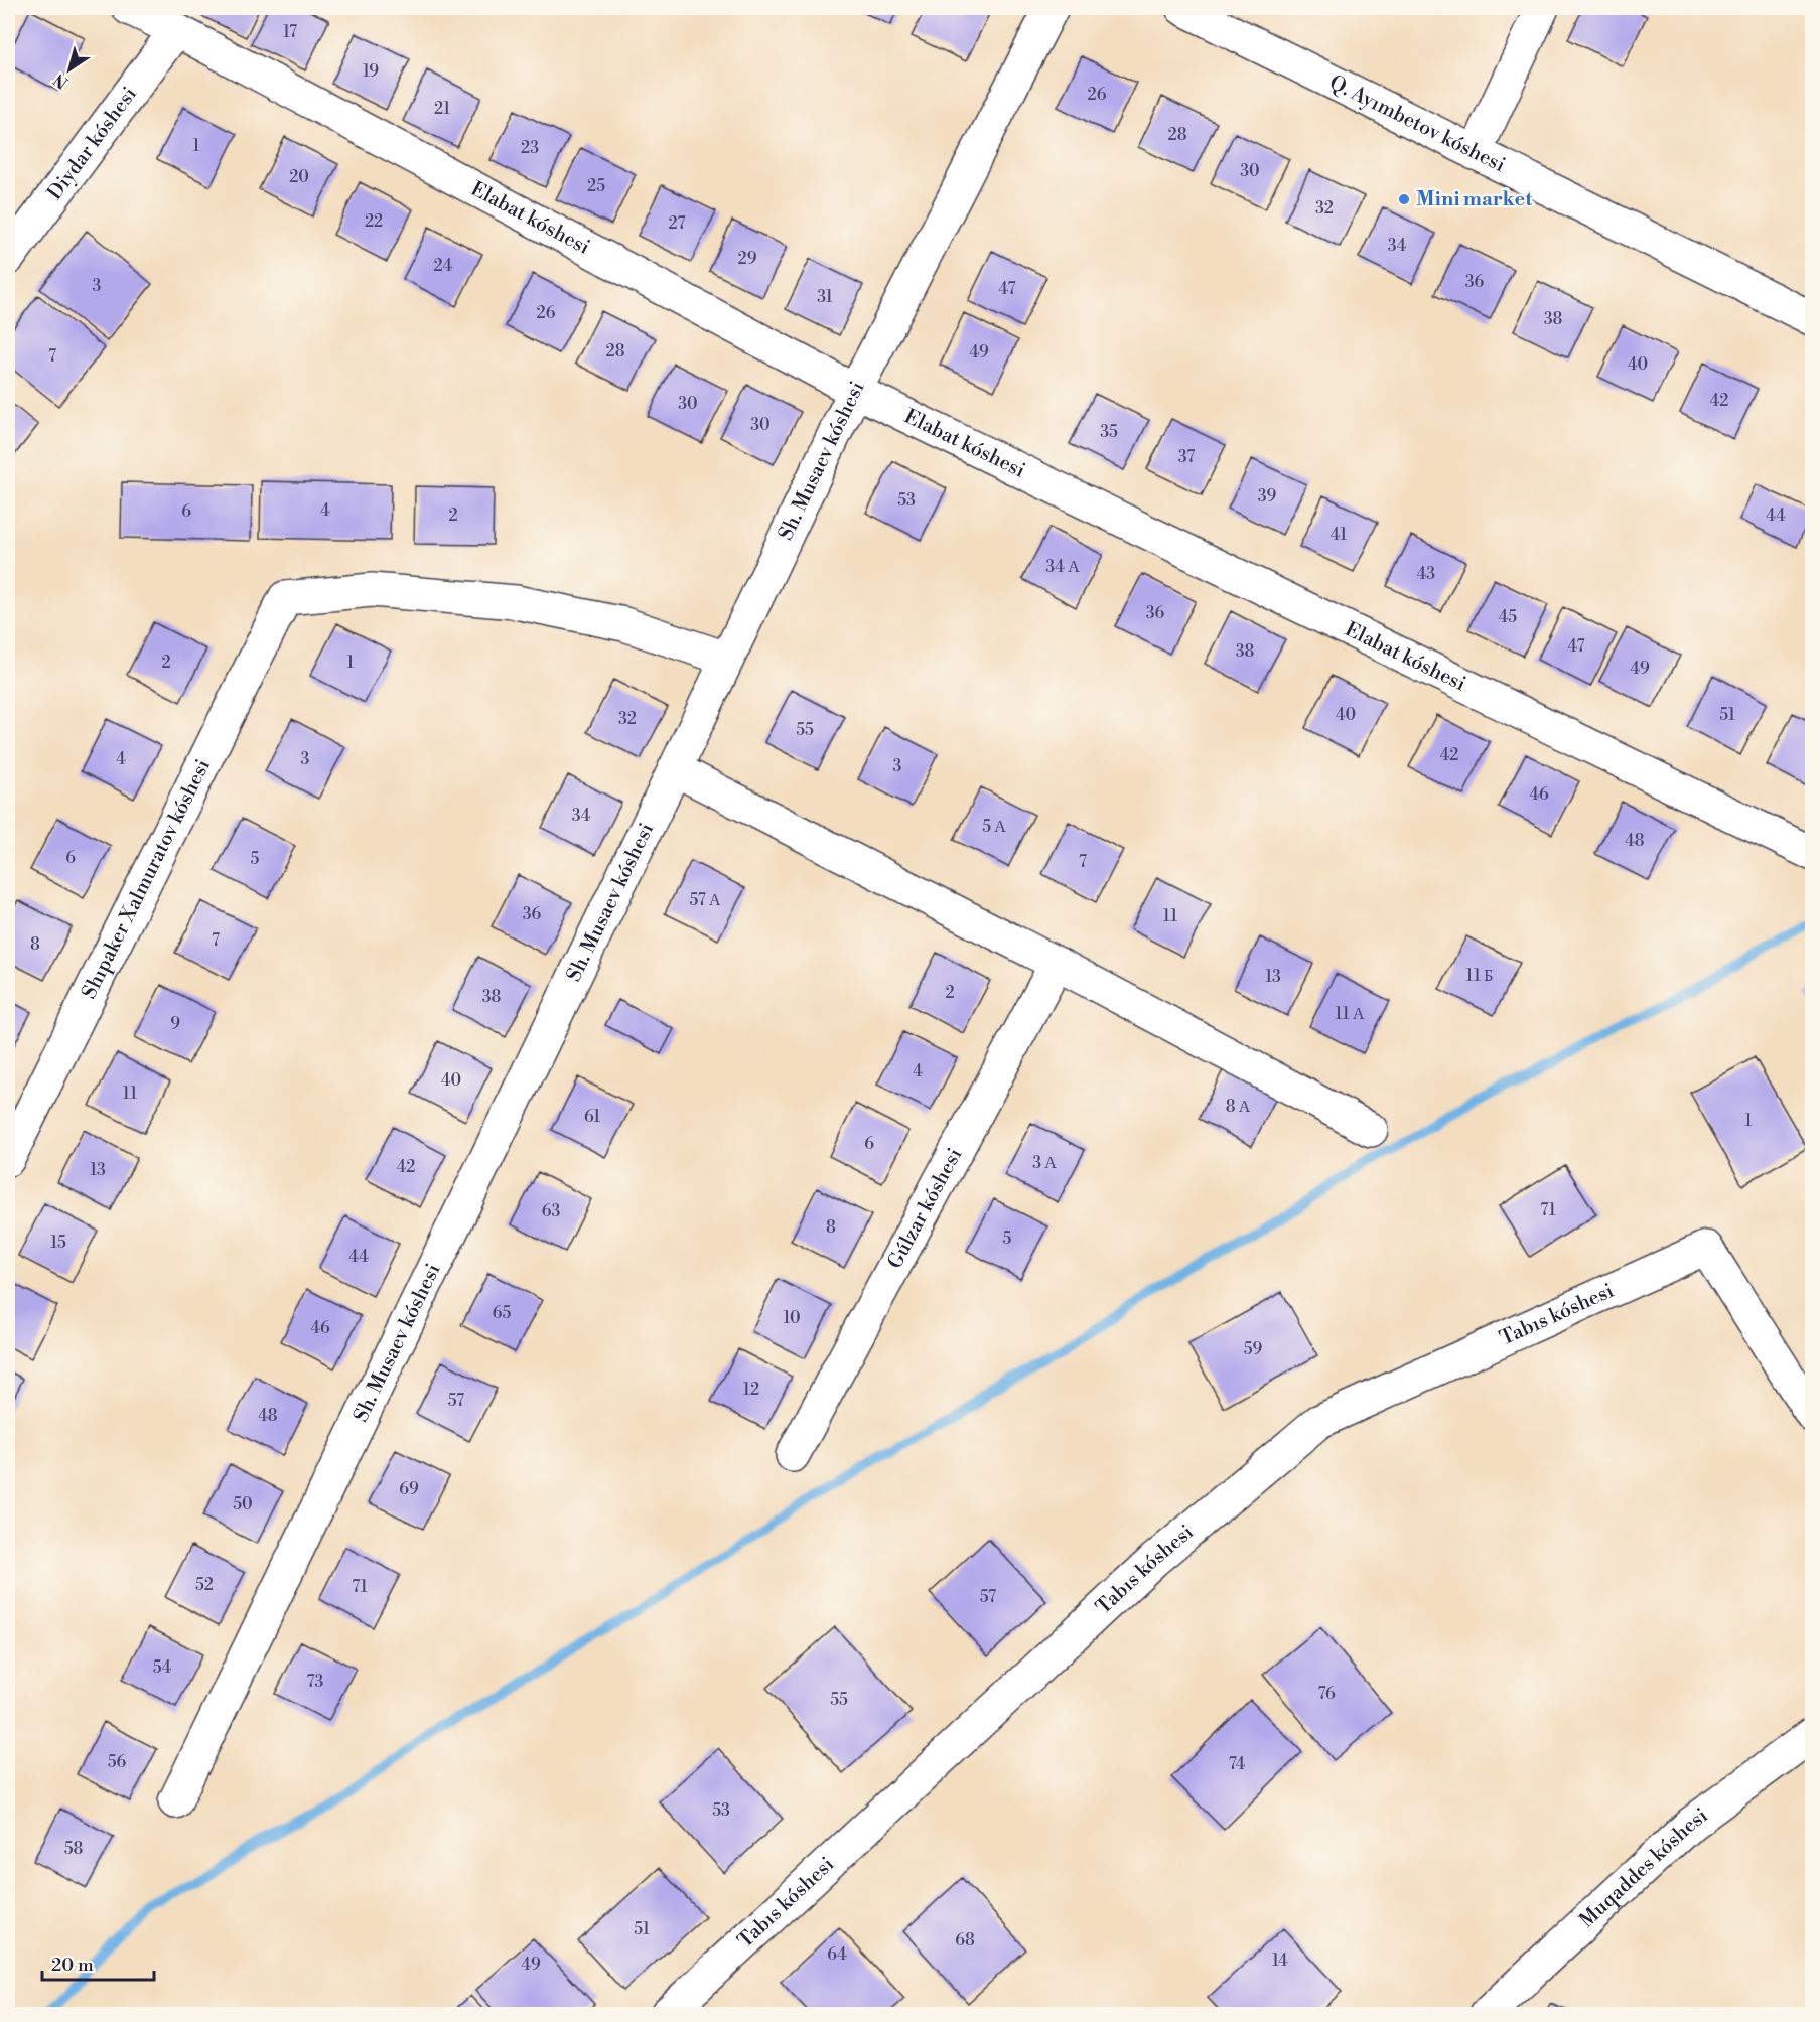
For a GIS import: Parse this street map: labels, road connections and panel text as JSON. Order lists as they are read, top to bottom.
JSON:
{
  "streets": {
    "street": [
      "Q. Ayımbetov kóshesi",
      "Diydar kóshesi",
      "Elabat kóshesi",
      "Sh. Musaev kóshesi",
      "Shıpaker Xalmuratov kóshesi",
      "Gúlzar kóshesi",
      "Tabıs kóshesi",
      "Muqaddes kóshesi"
    ]
  },
  "crossings": [
    ["Diydar kóshesi", "Elabat kóshesi"],
    ["Elabat kóshesi", "Sh. Musaev kóshesi"],
    ["Sh. Musaev kóshesi", "Shıpaker Xalmuratov kóshesi"]
  ],
  "places": ["Mini market"],
  "house_numbers": [
    "17",
    "19",
    "26",
    "21",
    "28",
    "1",
    "23",
    "30",
    "20",
    "25",
    "32",
    "22",
    "27",
    "34",
    "29",
    "24",
    "36",
    "3",
    "47",
    "31",
    "26",
    "38",
    "28",
    "49",
    "7",
    "40",
    "42",
    "30",
    "30",
    "35",
    "37",
    "39",
    "53",
    "4",
    "6",
    "2",
    "44",
    "41",
    "34 А",
    "43",
    "36",
    "45",
    "47",
    "38",
    "2",
    "1",
    "49",
    "40",
    "51",
    "32",
    "55",
    "42",
    "4",
    "3",
    "3",
    "46",
    "34",
    "5 А",
    "48",
    "6",
    "5",
    "7",
    "57 А",
    "36",
    "11",
    "7",
    "8",
    "11 Б",
    "13",
    "2",
    "38",
    "11 А",
    "9",
    "4",
    "40",
    "11",
    "8 А",
    "61",
    "1",
    "6",
    "3 А",
    "42",
    "13",
    "71",
    "63",
    "8",
    "5",
    "15",
    "44",
    "65",
    "10",
    "46",
    "59",
    "12",
    "57",
    "48",
    "69",
    "50",
    "52",
    "71",
    "57",
    "54",
    "73",
    "76",
    "55",
    "56",
    "74",
    "53",
    "58",
    "51",
    "68",
    "64",
    "14",
    "49"
  ],
  "scale_bar": "20 m",
  "north": "bottom left"
}
